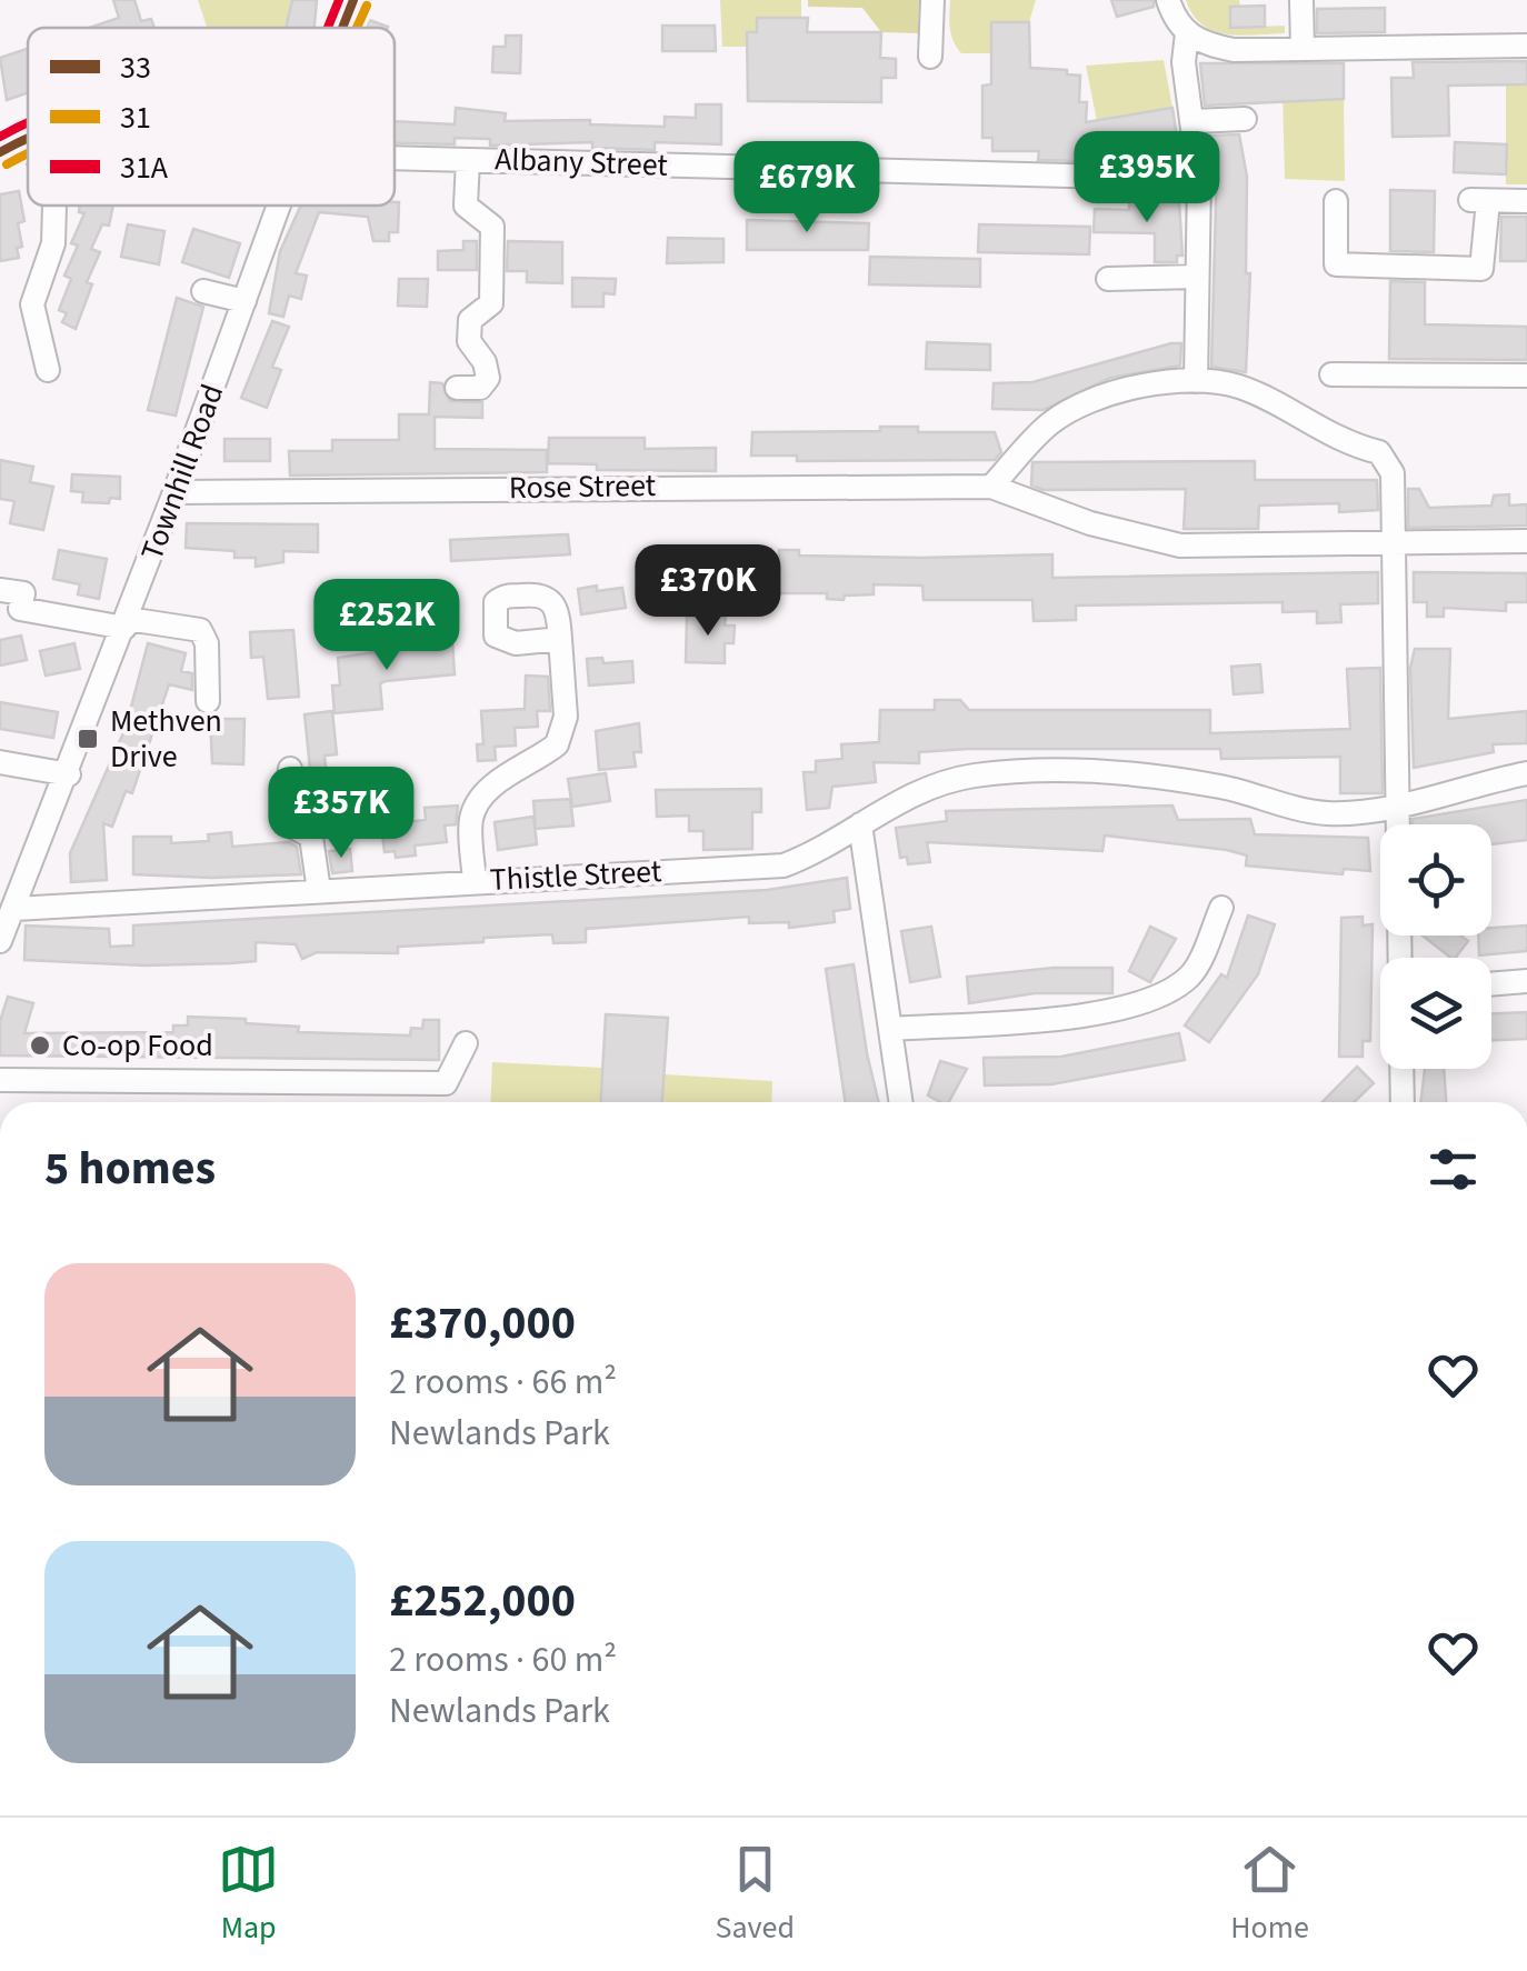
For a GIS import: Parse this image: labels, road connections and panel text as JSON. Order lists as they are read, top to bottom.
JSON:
{
  "streets": {
    "street": [
      "Albany Street",
      "Townhill Road",
      "Rose Street",
      "Thistle Street"
    ]
  },
  "crossings": [
    ["Townhill Road", "Rose Street"],
    ["Townhill Road", "Thistle Street"]
  ],
  "places": {
    "transit": ["Methven Drive"],
    "other": ["Co-op Food"]
  },
  "lines": ["transit line 33", "transit line 31A", "transit line 31"],
  "legend": ["33", "31", "31A"],
  "page": {
    "price": [
      "£395K",
      "£679K",
      "£370K",
      "£252K",
      "£357K"
    ],
    "heading": "5 homes",
    "list": [
      {
        "name": "£370,000",
        "note": "2 rooms · 66 m² · Newlands Park"
      },
      {
        "name": "£252,000",
        "note": "2 rooms · 60 m² · Newlands Park"
      }
    ],
    "tabs": ["Map", "Saved", "Home"]
  }
}
